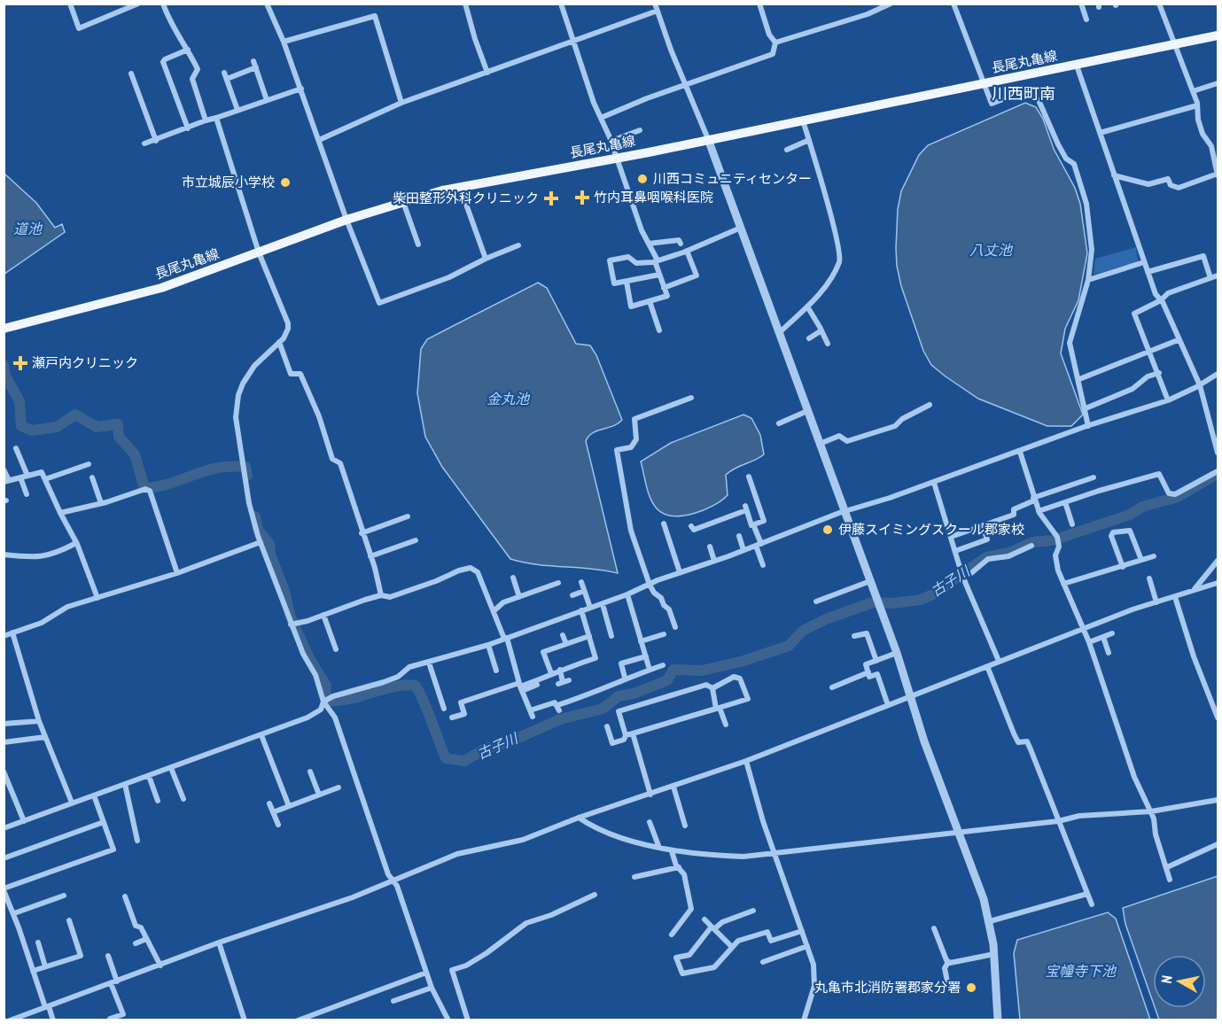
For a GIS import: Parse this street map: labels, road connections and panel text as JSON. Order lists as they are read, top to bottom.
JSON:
{
  "streets": {
    "main road": ["長尾丸亀線"]
  },
  "districts": ["川西町南"],
  "water": [
    "道池",
    "八丈池",
    "金丸池",
    "古子川",
    "宝幢寺下池"
  ],
  "places": {
    "other": [
      "川西コミュニティセンター",
      "市立城辰小学校",
      "伊藤スイミングスクール郡家校",
      "丸亀市北消防署郡家分署"
    ],
    "health": ["竹内耳鼻咽喉科医院", "柴田整形外科クリニック", "瀬戸内クリニック"]
  },
  "north": "left"
}
